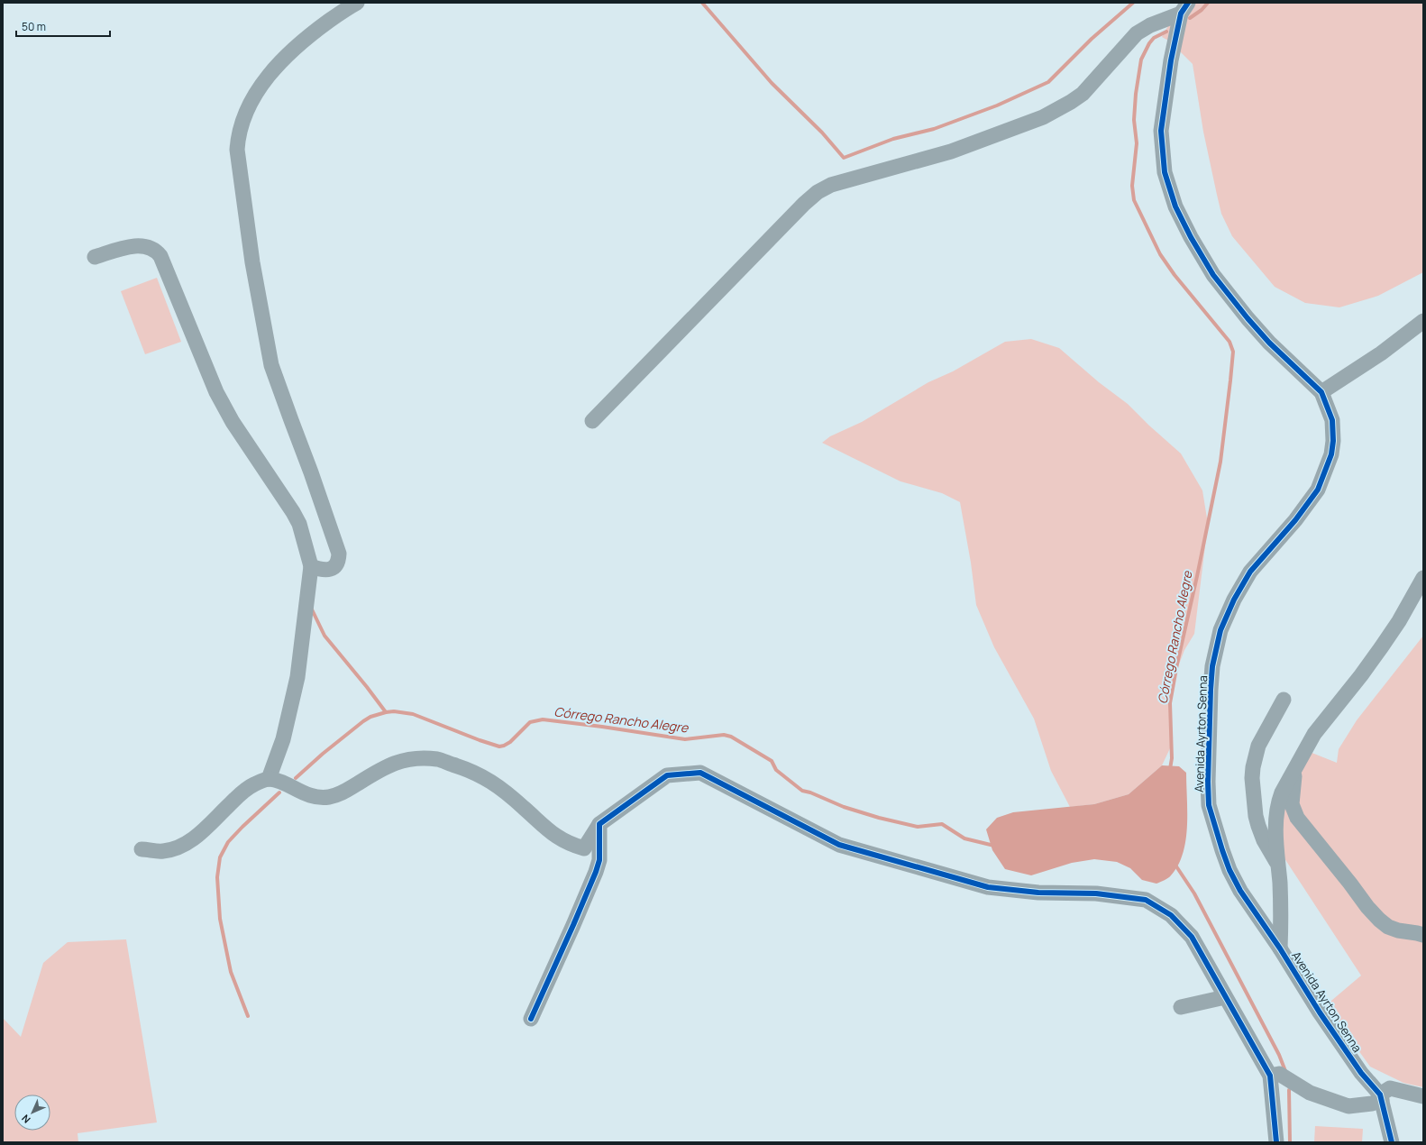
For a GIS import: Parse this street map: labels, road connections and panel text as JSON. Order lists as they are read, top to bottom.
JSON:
{
  "streets": {
    "street": ["Avenida Ayrton Senna"]
  },
  "water": ["Córrego Rancho Alegre"],
  "scale_bar": "50 m",
  "north": "bottom left"
}
